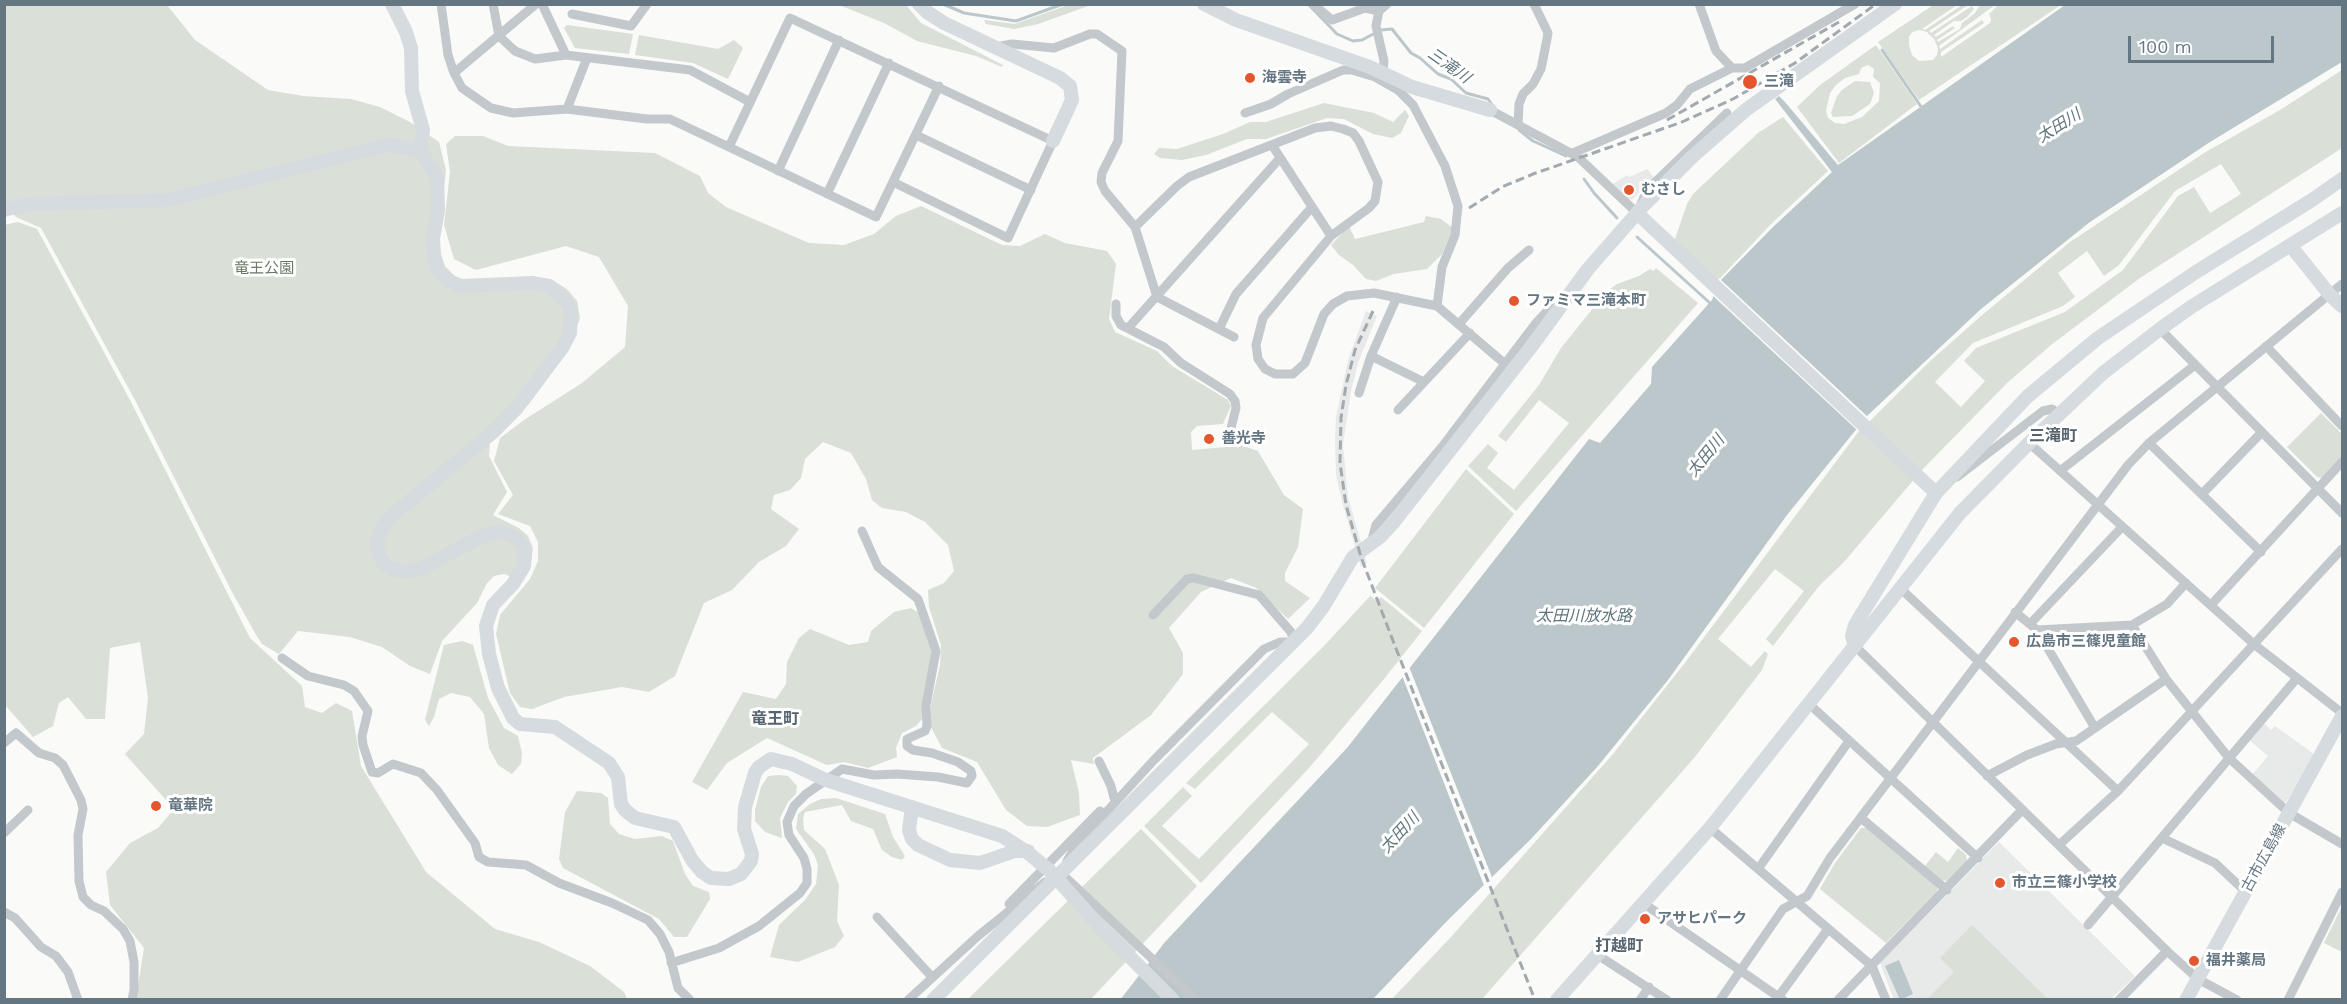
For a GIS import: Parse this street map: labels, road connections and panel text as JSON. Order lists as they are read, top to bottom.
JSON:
{
  "streets": {
    "street": ["古市広島線"]
  },
  "districts": ["三滝町", "竜王町", "打越町"],
  "water": ["三滝川", "太田川", "太田川放水路"],
  "parks": ["竜王公園"],
  "places": [
    "海雲寺",
    "三滝",
    "むさし",
    "ファミマ三滝本町",
    "善光寺",
    "広島市三篠児童館",
    "竜華院",
    "市立三篠小学校",
    "アサヒパーク",
    "福井薬局"
  ],
  "scale_bar": "100 m"
}
